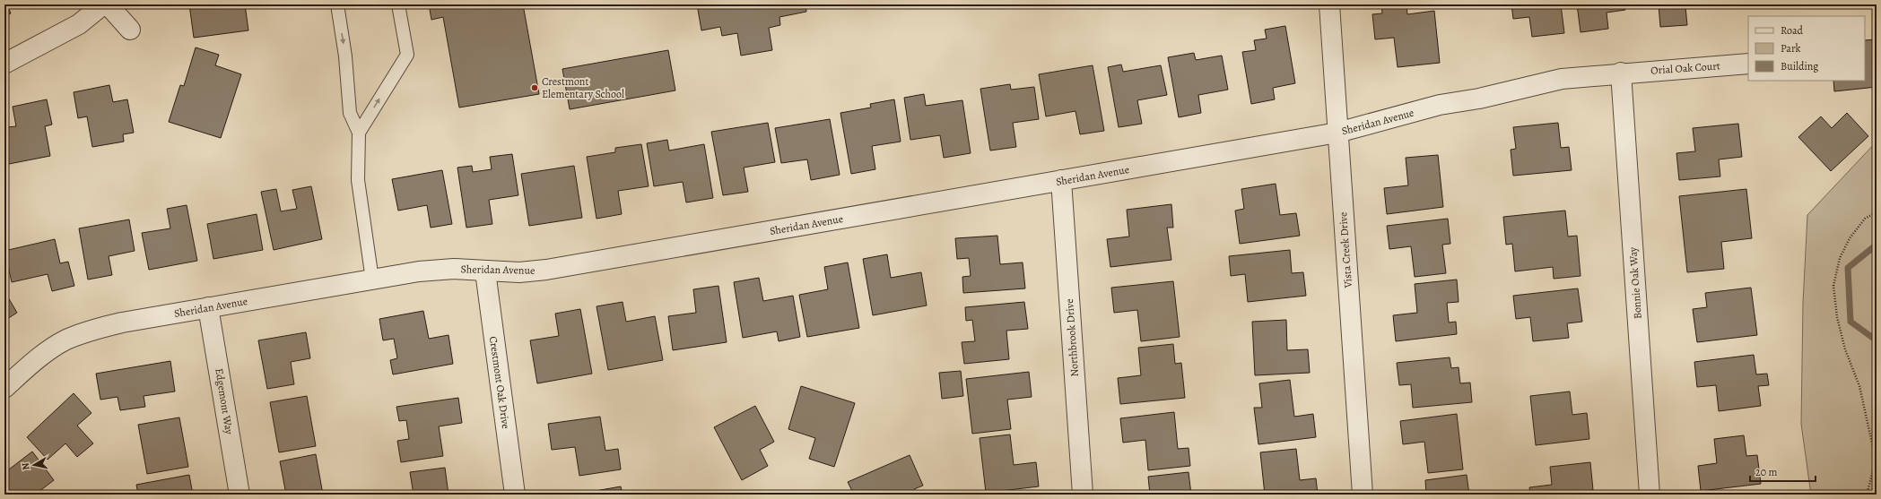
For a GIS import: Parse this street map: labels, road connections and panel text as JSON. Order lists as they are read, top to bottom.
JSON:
{
  "streets": {
    "street": [
      "Orial Oak Court",
      "Sheridan Avenue",
      "Vista Creek Drive",
      "Bonnie Oak Way",
      "Northbrook Drive",
      "Crestmont Oak Drive",
      "Edgemont Way"
    ]
  },
  "crossings": [
    ["Orial Oak Court", "Sheridan Avenue"],
    ["Orial Oak Court", "Bonnie Oak Way"],
    ["Sheridan Avenue", "Vista Creek Drive"],
    ["Sheridan Avenue", "Bonnie Oak Way"],
    ["Sheridan Avenue", "Northbrook Drive"],
    ["Sheridan Avenue", "Crestmont Oak Drive"],
    ["Sheridan Avenue", "Edgemont Way"]
  ],
  "places": ["Crestmont Elementary School"],
  "legend": ["Road", "Park", "Building"],
  "scale_bar": "20 m",
  "north": "left"
}
